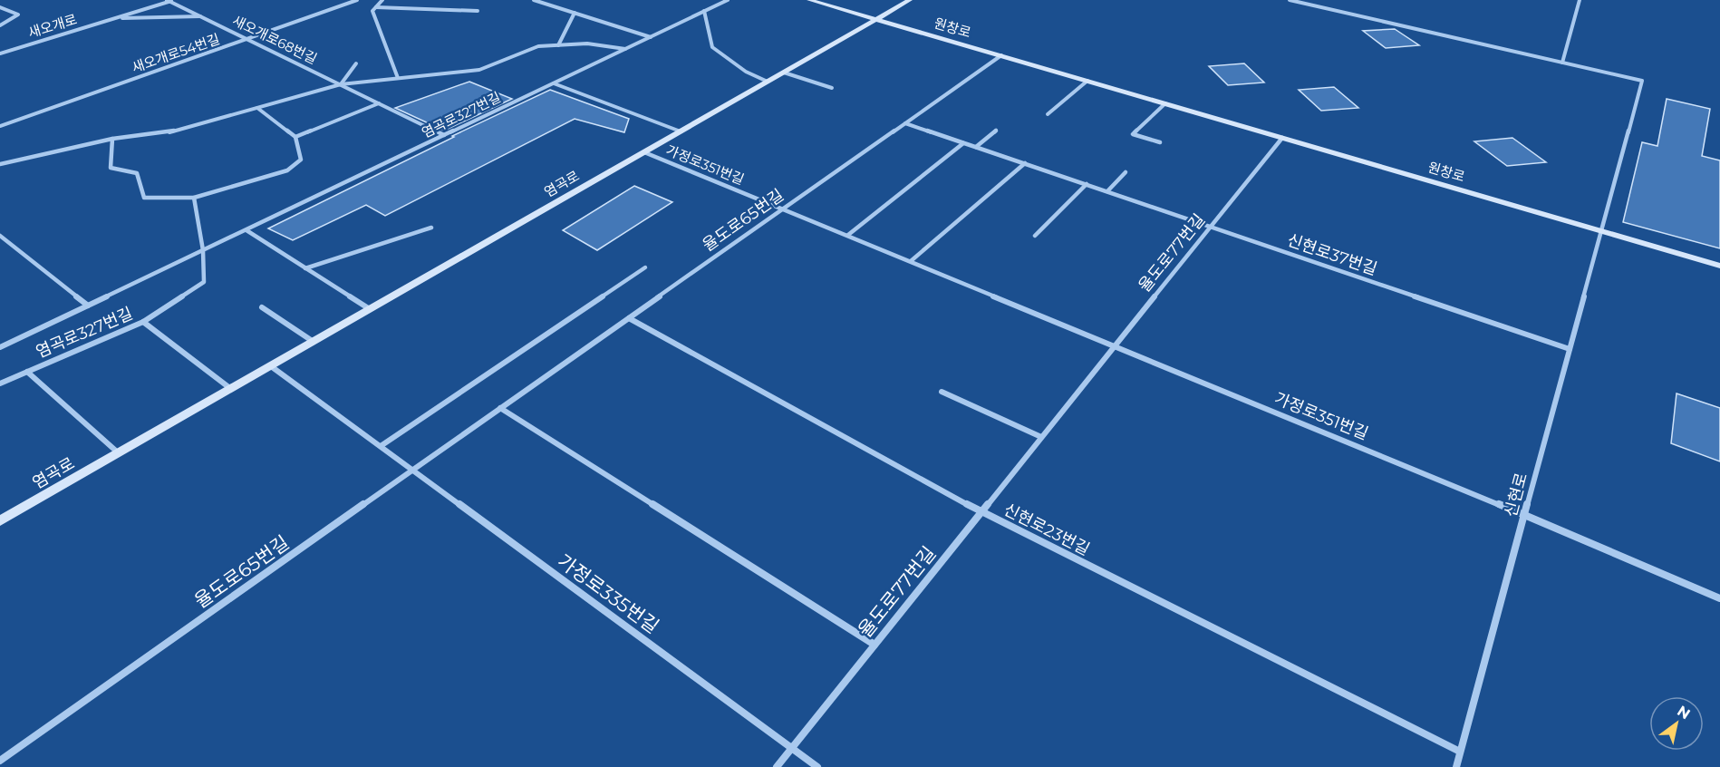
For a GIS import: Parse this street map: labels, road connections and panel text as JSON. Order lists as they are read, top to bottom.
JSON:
{
  "streets": {
    "main road": ["원창로", "염곡로"],
    "street": [
      "새오개로",
      "새오개로68번길",
      "새오개로54번길",
      "염곡로327번길",
      "가정로351번길",
      "율도로65번길",
      "율도로77번길",
      "신현로37번길",
      "신현로",
      "신현로23번길",
      "가정로335번길"
    ]
  },
  "crossings": [
    ["새오개로", "새오개로68번길"],
    ["원창로", "염곡로"],
    ["원창로", "율도로65번길"],
    ["원창로", "율도로77번길"],
    ["원창로", "신현로"],
    ["새오개로68번길", "새오개로54번길"],
    ["새오개로68번길", "염곡로327번길"],
    ["가정로351번길", "염곡로"],
    ["가정로351번길", "율도로65번길"],
    ["가정로351번길", "율도로77번길"],
    ["가정로351번길", "신현로"],
    ["염곡로", "가정로335번길"],
    ["율도로65번길", "신현로37번길"],
    ["율도로65번길", "신현로23번길"],
    ["율도로65번길", "가정로335번길"],
    ["율도로77번길", "신현로37번길"],
    ["율도로77번길", "신현로23번길"],
    ["율도로77번길", "가정로335번길"],
    ["신현로37번길", "신현로"],
    ["신현로", "신현로23번길"]
  ],
  "north": "top right"
}
